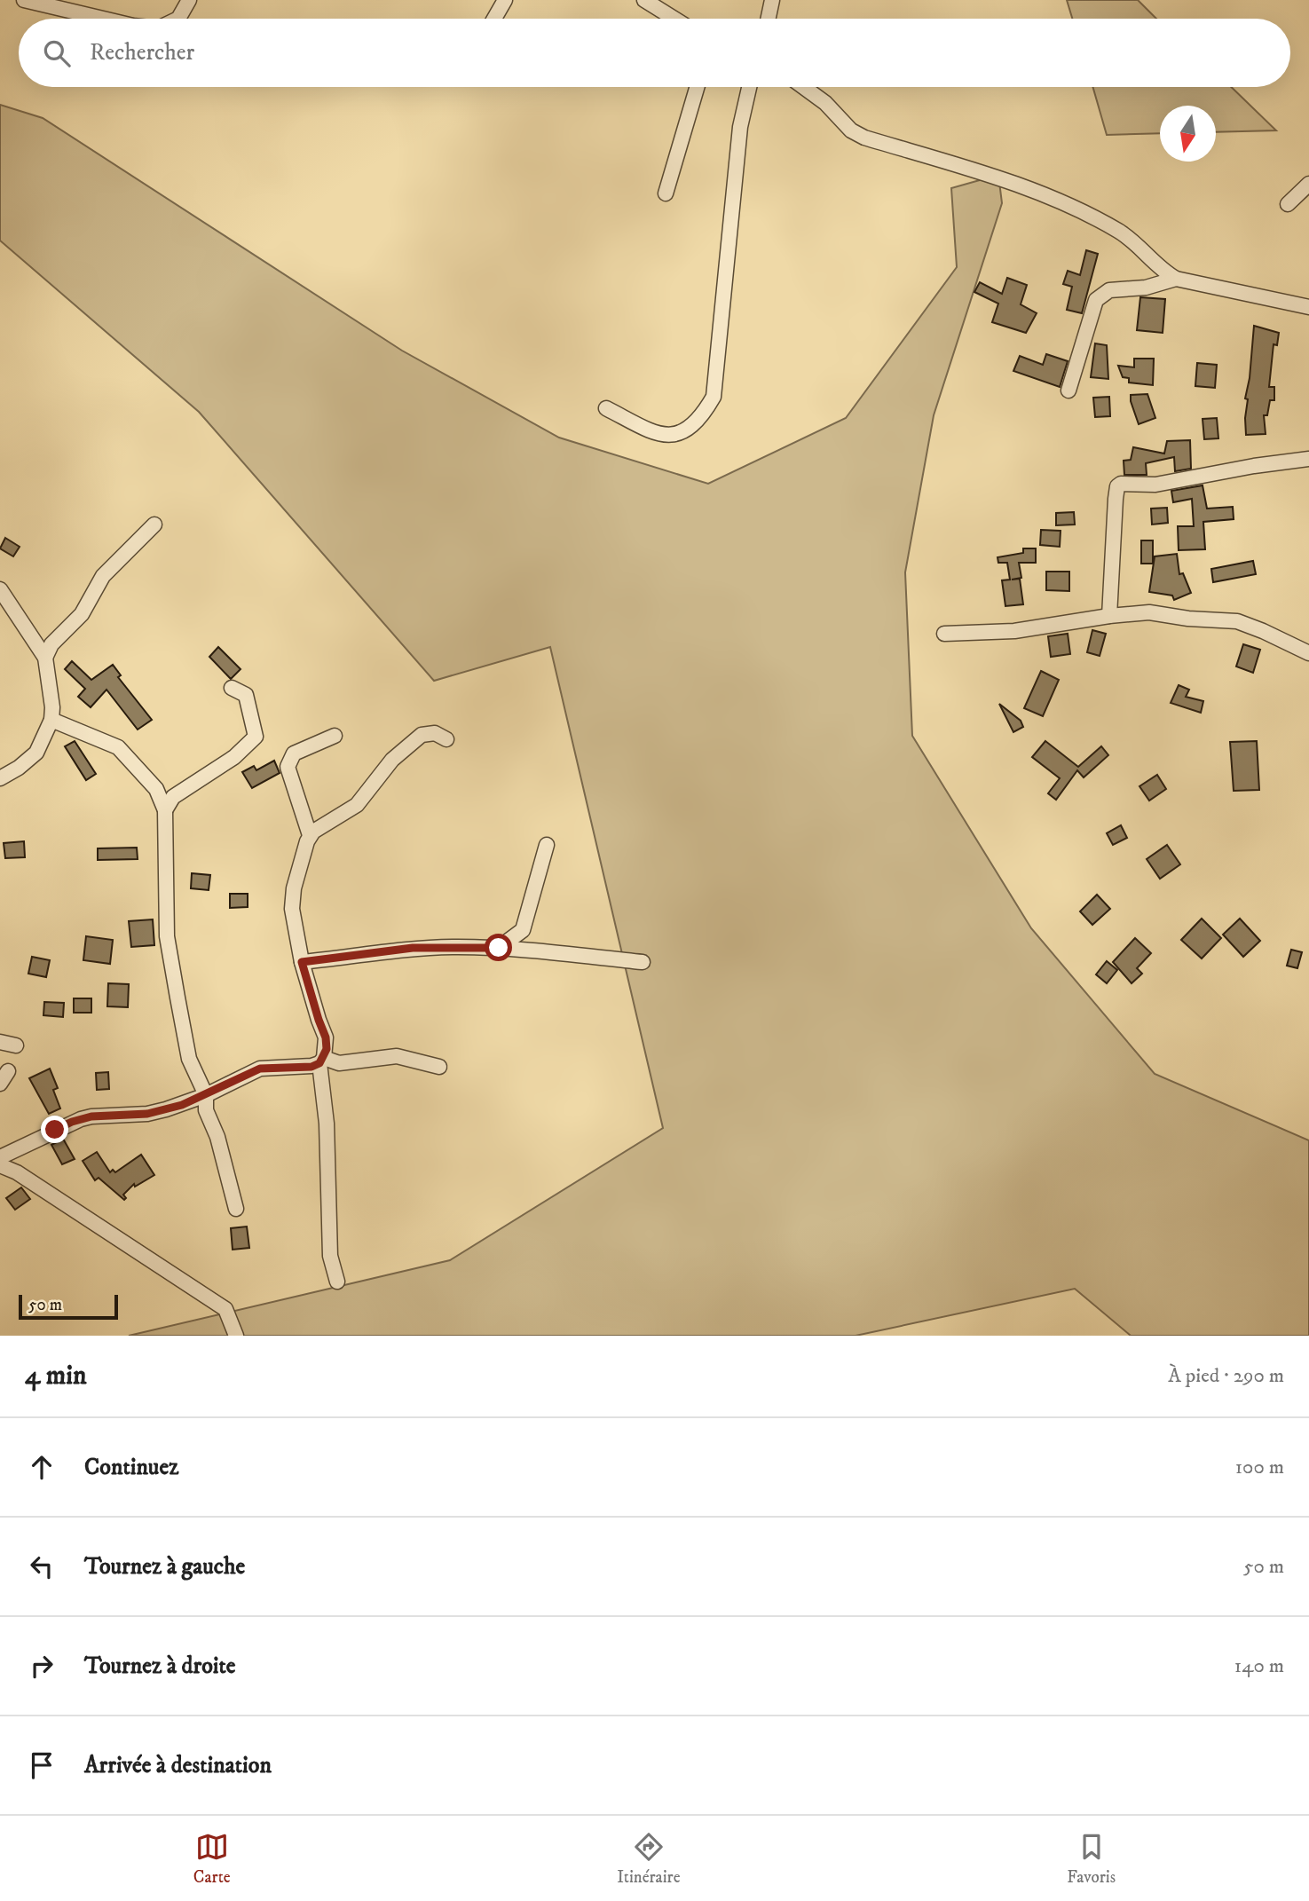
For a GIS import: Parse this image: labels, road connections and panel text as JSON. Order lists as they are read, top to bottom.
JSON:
{
  "scale_bar": "50 m",
  "north": "bottom",
  "page": {
    "search": "Rechercher",
    "scale": "50 m",
    "heading": ["4 min", "À pied · 290 m"],
    "list": [
      ["Continuez", "100 m"],
      ["Tournez à gauche", "50 m"],
      ["Tournez à droite", "140 m"],
      "Arrivée à destination"
    ],
    "nav": ["Carte", "Itinéraire", "Favoris"]
  }
}
